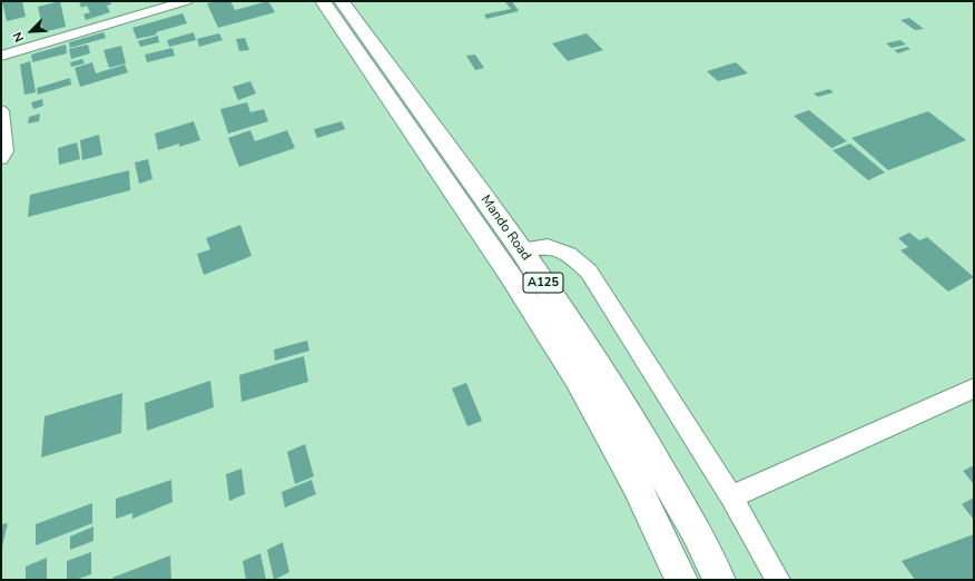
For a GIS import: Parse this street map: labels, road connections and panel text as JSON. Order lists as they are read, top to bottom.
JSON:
{
  "streets": {
    "highway": ["Mando Road", "A125"]
  },
  "north": "bottom left"
}
